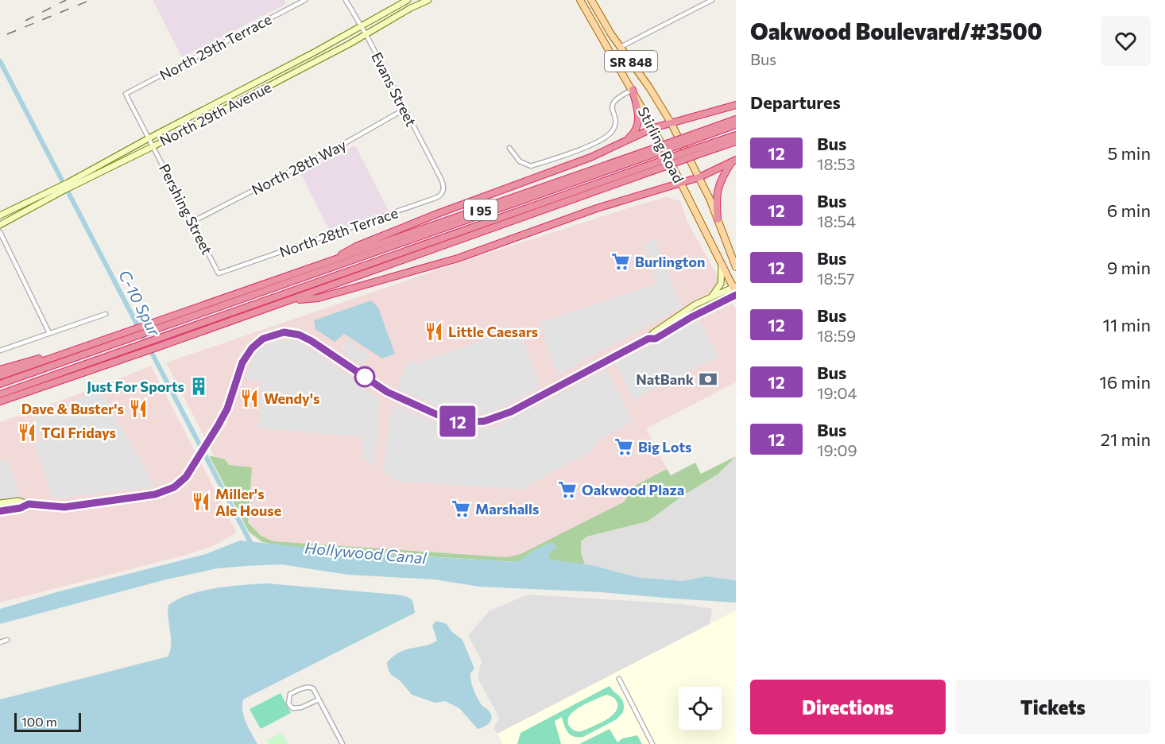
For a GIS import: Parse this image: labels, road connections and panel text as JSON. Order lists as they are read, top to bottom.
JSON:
{
  "streets": {
    "highway": ["I 95"],
    "main road": ["SR 848", "Stirling Road"],
    "street": [
      "North 29th Terrace",
      "Evans Street",
      "North 29th Avenue",
      "North 28th Way",
      "Pershing Street",
      "North 28th Terrace"
    ]
  },
  "crossings": [
    ["North 29th Terrace", "Pershing Street"],
    ["Evans Street", "North 29th Avenue"],
    ["Evans Street", "North 28th Way"],
    ["Evans Street", "North 28th Terrace"],
    ["North 29th Avenue", "Pershing Street"],
    ["North 28th Way", "Pershing Street"],
    ["Pershing Street", "North 28th Terrace"]
  ],
  "water": ["C-10 Spur", "Hollywood Canal"],
  "places": {
    "supermarket": [
      "Burlington",
      "Big Lots",
      "Oakwood Plaza",
      "Marshalls"
    ],
    "restaurant": [
      "Little Caesars",
      "Wendy's",
      "Dave & Buster's",
      "TGI Fridays",
      "Miller's Ale House"
    ],
    "bank": ["NatBank"],
    "building": ["Just For Sports"]
  },
  "lines": ["bus line 12"],
  "scale_bar": "100 m",
  "page": {
    "on_map": "12",
    "heading": [
      ["Oakwood Boulevard/#3500", "Bus"],
      "Departures"
    ],
    "list": [
      {
        "mark": "12",
        "name": "Bus",
        "note": "18:53",
        "value": "5 min"
      },
      {
        "mark": "12",
        "name": "Bus",
        "note": "18:54",
        "value": "6 min"
      },
      {
        "mark": "12",
        "name": "Bus",
        "note": "18:57",
        "value": "9 min"
      },
      {
        "mark": "12",
        "name": "Bus",
        "note": "18:59",
        "value": "11 min"
      },
      {
        "mark": "12",
        "name": "Bus",
        "note": "19:04",
        "value": "16 min"
      },
      {
        "mark": "12",
        "name": "Bus",
        "note": "19:09",
        "value": "21 min"
      }
    ],
    "buttons": ["Directions", "Tickets"],
    "scale": "100 m"
  }
}
